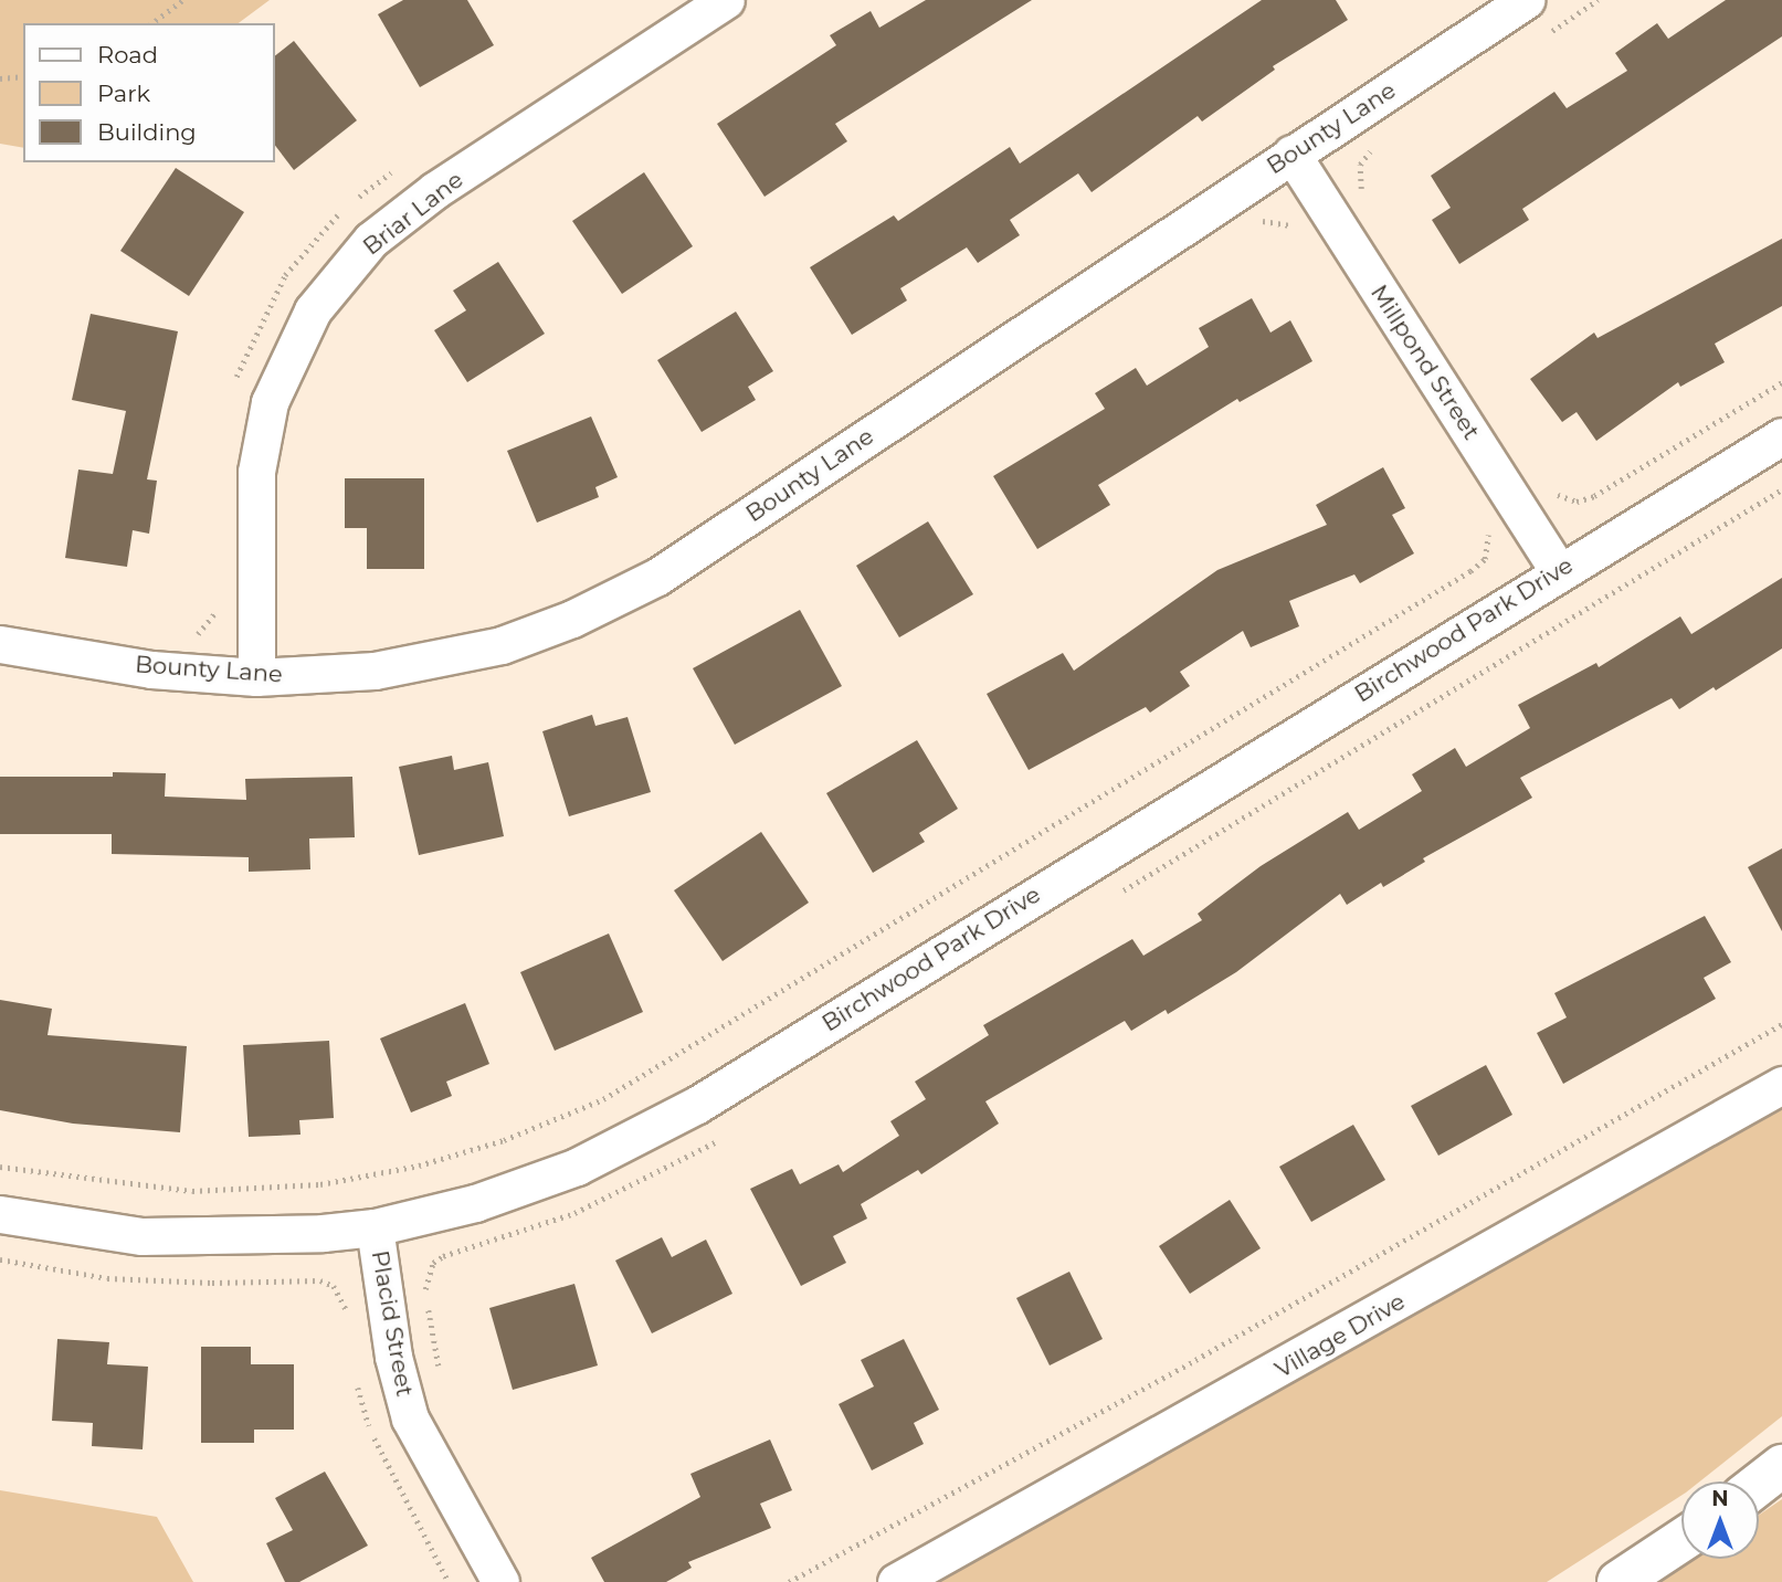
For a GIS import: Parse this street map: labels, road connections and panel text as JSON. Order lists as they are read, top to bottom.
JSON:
{
  "streets": {
    "street": [
      "Bounty Lane",
      "Briar Lane",
      "Millpond Street",
      "Birchwood Park Drive",
      "Placid Street",
      "Village Drive"
    ]
  },
  "crossings": [
    ["Bounty Lane", "Briar Lane"],
    ["Bounty Lane", "Millpond Street"],
    ["Millpond Street", "Birchwood Park Drive"],
    ["Birchwood Park Drive", "Placid Street"]
  ],
  "legend": ["Road", "Park", "Building"],
  "north": "top"
}
